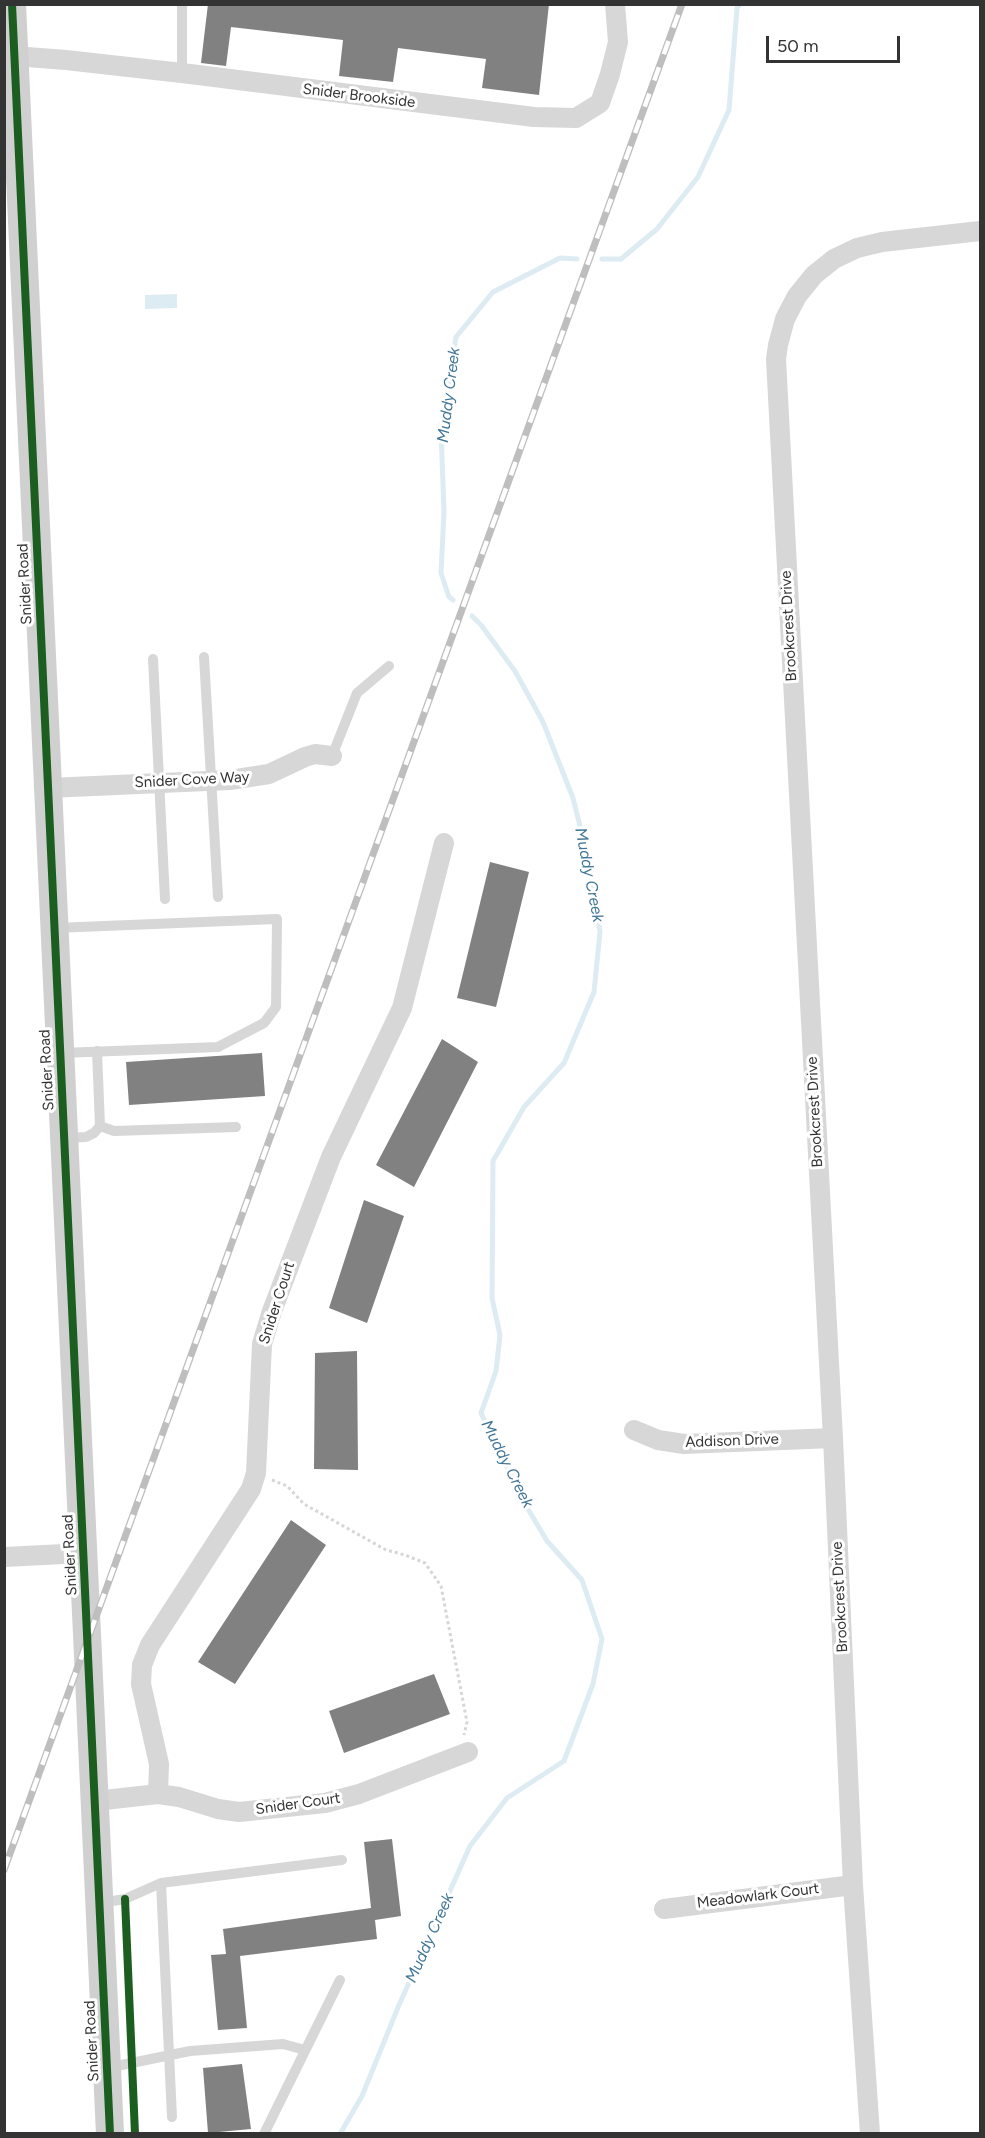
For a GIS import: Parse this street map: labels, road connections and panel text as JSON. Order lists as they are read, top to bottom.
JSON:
{
  "streets": {
    "street": [
      "Snider Brookside",
      "Snider Road",
      "Brookcrest Drive",
      "Snider Cove Way",
      "Snider Court",
      "Addison Drive",
      "Meadowlark Court"
    ]
  },
  "crossings": [
    ["Snider Brookside", "Snider Road"],
    ["Snider Road", "Snider Cove Way"],
    ["Snider Road", "Snider Court"],
    ["Brookcrest Drive", "Addison Drive"],
    ["Brookcrest Drive", "Meadowlark Court"]
  ],
  "water": ["Muddy Creek"],
  "scale_bar": "50 m"
}
